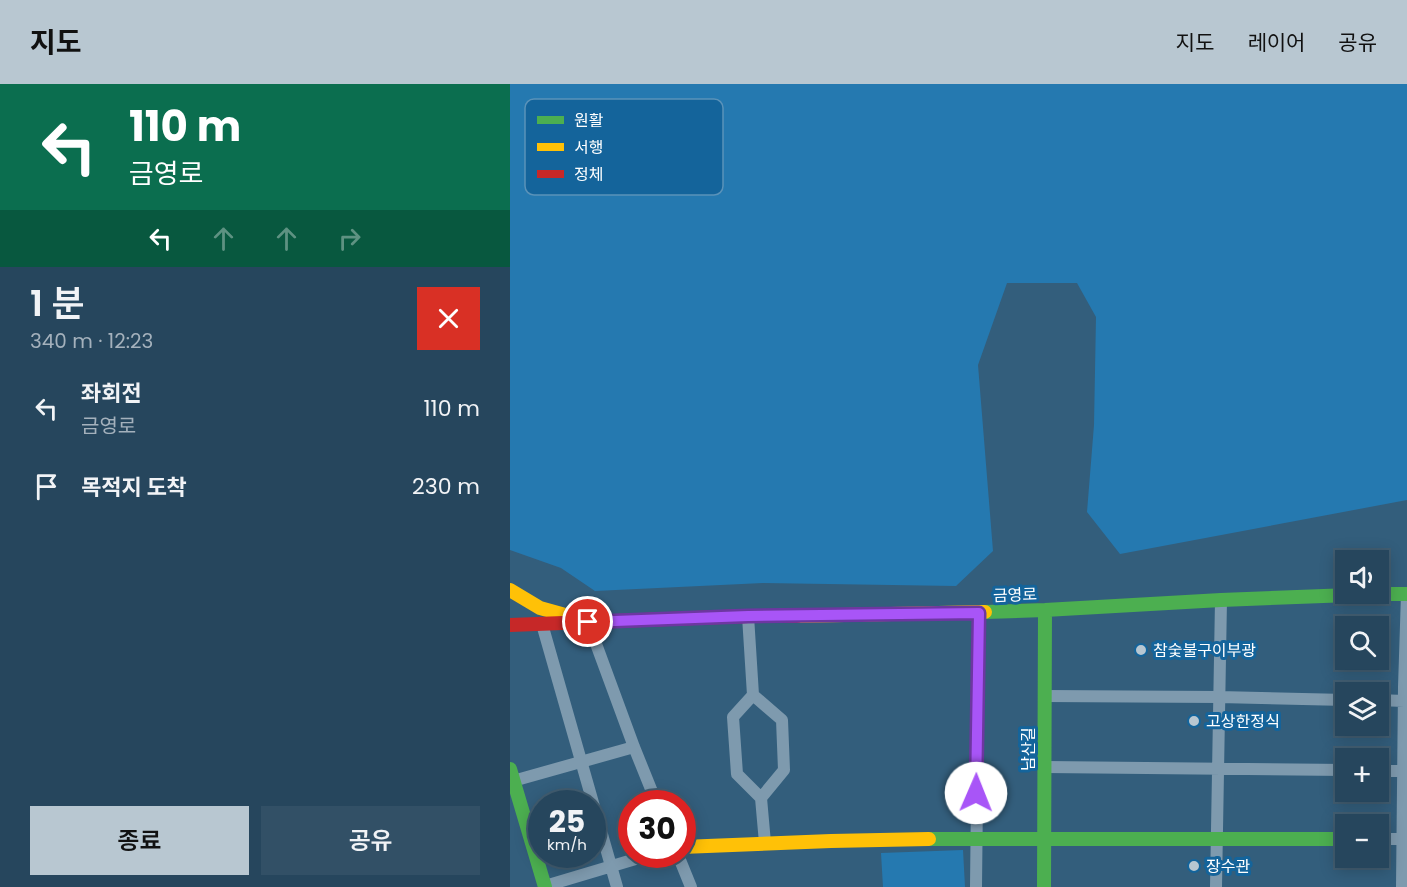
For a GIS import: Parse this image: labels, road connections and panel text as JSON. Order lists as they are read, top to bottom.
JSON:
{
  "streets": {
    "street": ["금영로", "남산길"]
  },
  "crossings": [
    ["금영로", "남산길"]
  ],
  "places": ["참숯불구이부광", "고상한정식", "장수관"],
  "legend": ["원활", "서행", "정체"],
  "page": {
    "header": "지도",
    "nav": ["지도", "레이어", "공유"],
    "turn": ["110 m", "금영로"],
    "heading": ["1 분", "340 m · 12:23"],
    "list": [
      {
        "name": "좌회전",
        "note": "금영로",
        "value": "110 m"
      },
      {
        "name": "목적지 도착",
        "value": "230 m"
      }
    ],
    "map_buttons": ["+", "−"],
    "speed": "25 km/h",
    "limit": "30",
    "buttons": ["종료", "공유"]
  }
}
